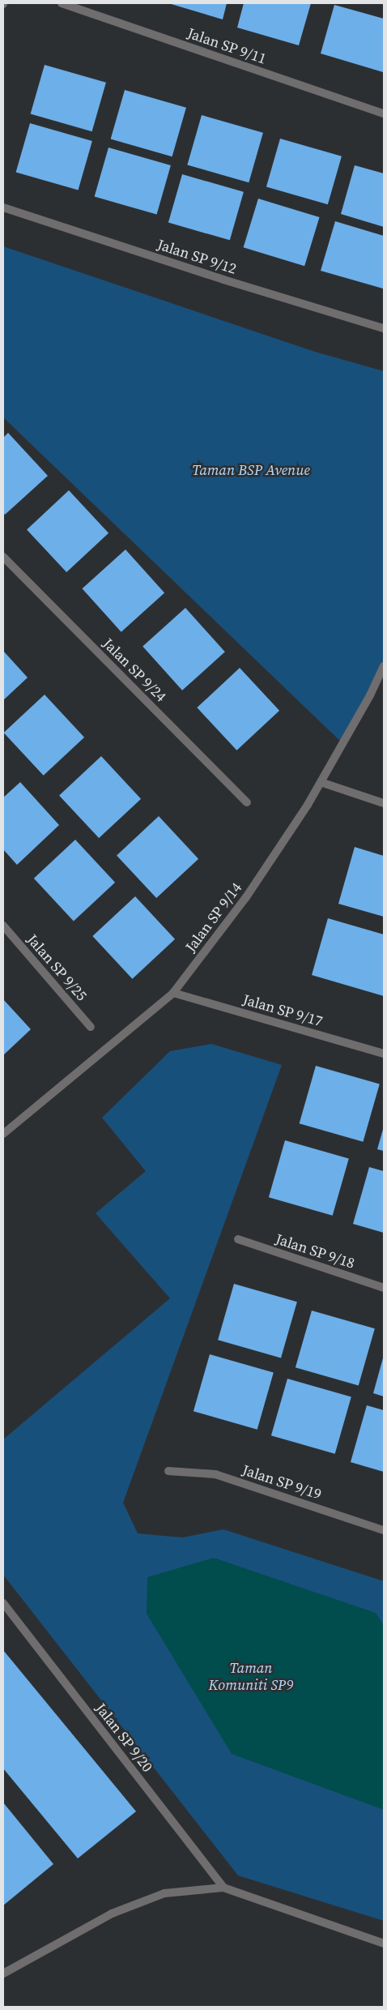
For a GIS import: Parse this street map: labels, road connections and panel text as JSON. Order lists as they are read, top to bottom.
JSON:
{
  "streets": {
    "street": [
      "Jalan SP 9/11",
      "Jalan SP 9/12",
      "Jalan SP 9/24",
      "Jalan SP 9/14",
      "Jalan SP 9/25",
      "Jalan SP 9/17",
      "Jalan SP 9/18",
      "Jalan SP 9/19",
      "Jalan SP 9/20"
    ]
  },
  "crossings": [
    ["Jalan SP 9/14", "Jalan SP 9/17"]
  ],
  "parks": ["Taman BSP Avenue", "Taman Komuniti SP9"]
}
